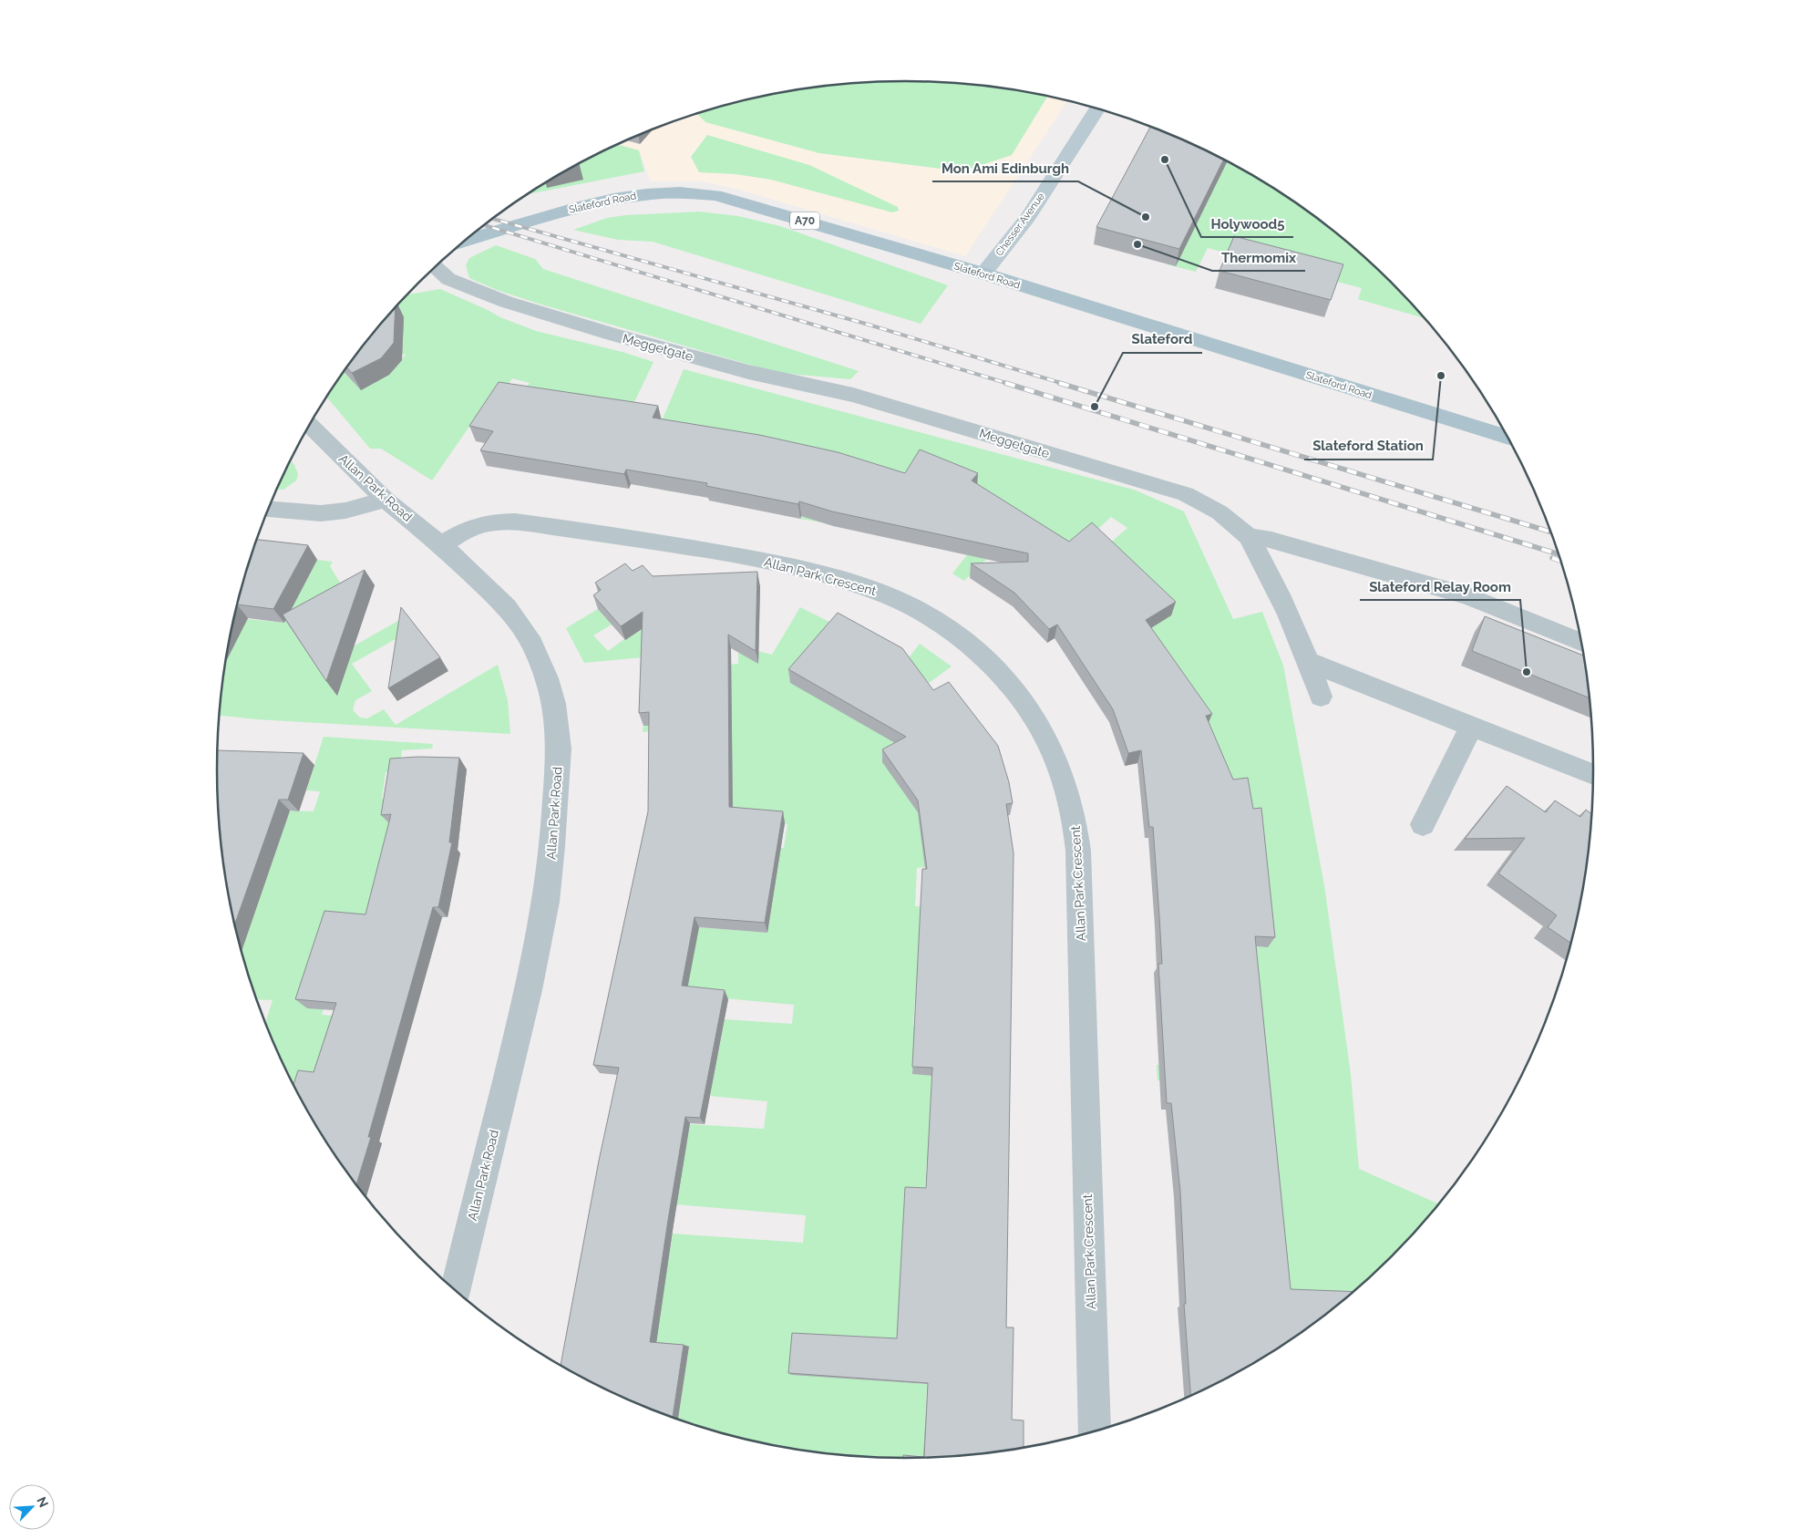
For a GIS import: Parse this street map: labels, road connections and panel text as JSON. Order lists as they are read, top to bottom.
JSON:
{
  "streets": {
    "main road": ["Slateford Road", "A70"],
    "street": [
      "Chesser Avenue",
      "Meggetgate",
      "Allan Park Road",
      "Allan Park Crescent"
    ]
  },
  "crossings": [
    ["Slateford Road", "Chesser Avenue"],
    ["Allan Park Road", "Allan Park Crescent"]
  ],
  "places": [
    "Holywood5",
    "Mon Ami Edinburgh",
    "Thermomix",
    "Slateford Station",
    "Slateford",
    "Slateford Relay Room"
  ],
  "north": "top right"
}
